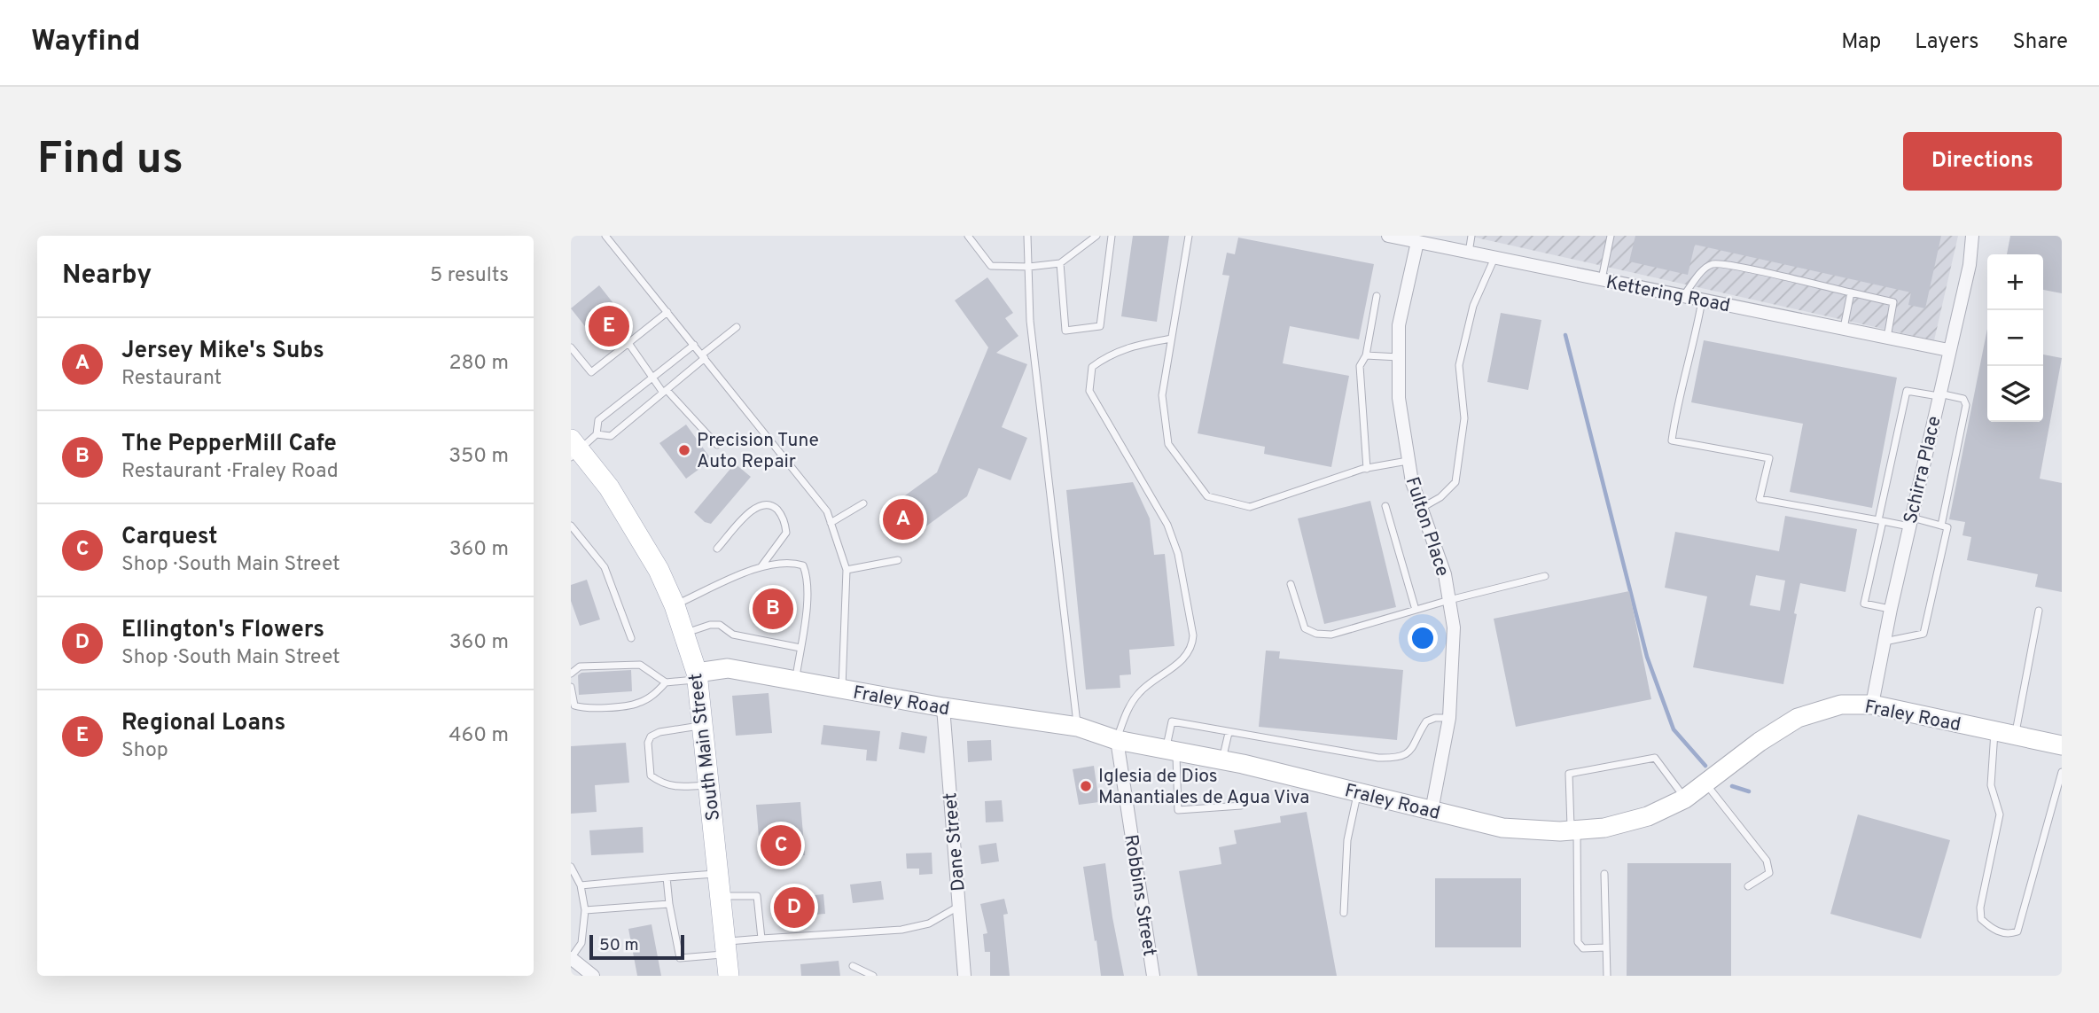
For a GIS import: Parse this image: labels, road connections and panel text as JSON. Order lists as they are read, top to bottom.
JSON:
{
  "streets": {
    "main road": ["South Main Street"],
    "street": [
      "Kettering Road",
      "Schirra Place",
      "Fulton Place",
      "Fraley Road",
      "Dane Street",
      "Robbins Street"
    ]
  },
  "crossings": [
    ["Kettering Road", "Schirra Place"],
    ["Kettering Road", "Fulton Place"],
    ["Schirra Place", "Fraley Road"],
    ["Fulton Place", "Fraley Road"],
    ["Fraley Road", "South Main Street"],
    ["Fraley Road", "Dane Street"],
    ["Fraley Road", "Robbins Street"]
  ],
  "places": ["Precision Tune Auto Repair", "Iglesia de Dios Manantiales de Agua Viva"],
  "scale_bar": "50 m",
  "page": {
    "header": "Wayfind",
    "nav": ["Map", "Layers", "Share"],
    "buttons": "Directions",
    "title": "Find us",
    "heading": ["Nearby", "5 results"],
    "map_buttons": ["+", "−"],
    "pins": [
      "E",
      "A",
      "B",
      "C",
      "D"
    ],
    "list": [
      {
        "mark": "A",
        "name": "Jersey Mike's Subs",
        "note": "Restaurant",
        "value": "280 m"
      },
      {
        "mark": "B",
        "name": "The PepperMill Cafe",
        "note": "Restaurant · Fraley Road",
        "value": "350 m"
      },
      {
        "mark": "C",
        "name": "Carquest",
        "note": "Shop · South Main Street",
        "value": "360 m"
      },
      {
        "mark": "D",
        "name": "Ellington's Flowers",
        "note": "Shop · South Main Street",
        "value": "360 m"
      },
      {
        "mark": "E",
        "name": "Regional Loans",
        "note": "Shop",
        "value": "460 m"
      }
    ],
    "scale": "50 m"
  }
}
